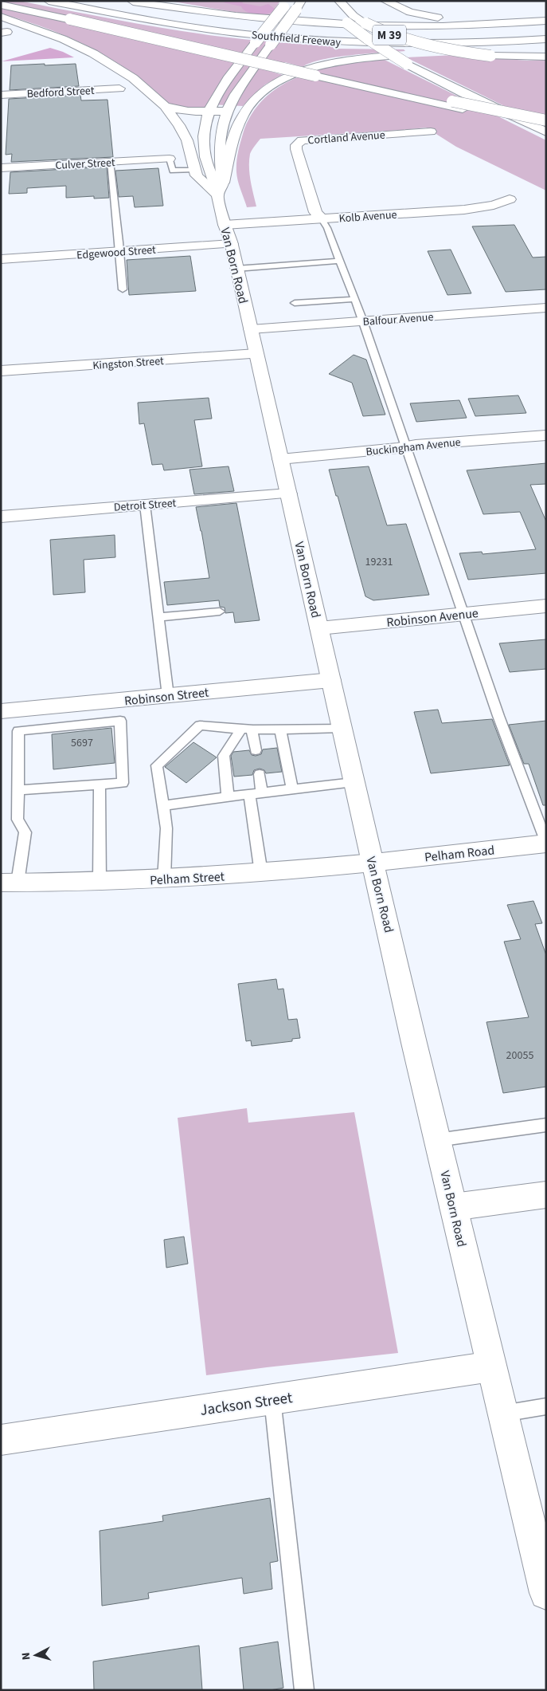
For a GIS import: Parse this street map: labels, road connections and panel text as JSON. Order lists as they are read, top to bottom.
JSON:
{
  "streets": {
    "main road": [
      "M 39",
      "Southfield Freeway",
      "Bedford Street",
      "Cortland Avenue",
      "Culver Street",
      "Kolb Avenue",
      "Edgewood Street",
      "Van Born Road",
      "Balfour Avenue",
      "Kingston Street",
      "Buckingham Avenue",
      "Detroit Street",
      "Robinson Avenue",
      "Robinson Street",
      "Pelham Road",
      "Pelham Street",
      "Jackson Street"
    ]
  },
  "crossings": [
    ["Cortland Avenue", "Kolb Avenue"],
    ["Kolb Avenue", "Van Born Road"],
    ["Edgewood Street", "Van Born Road"],
    ["Van Born Road", "Balfour Avenue"],
    ["Van Born Road", "Kingston Street"],
    ["Van Born Road", "Buckingham Avenue"],
    ["Van Born Road", "Detroit Street"],
    ["Van Born Road", "Robinson Avenue"],
    ["Van Born Road", "Robinson Street"],
    ["Van Born Road", "Pelham Road"],
    ["Van Born Road", "Pelham Street"],
    ["Van Born Road", "Jackson Street"],
    ["Pelham Road", "Pelham Street"]
  ],
  "house_numbers": ["19231", "5697", "20055"],
  "north": "left"
}
